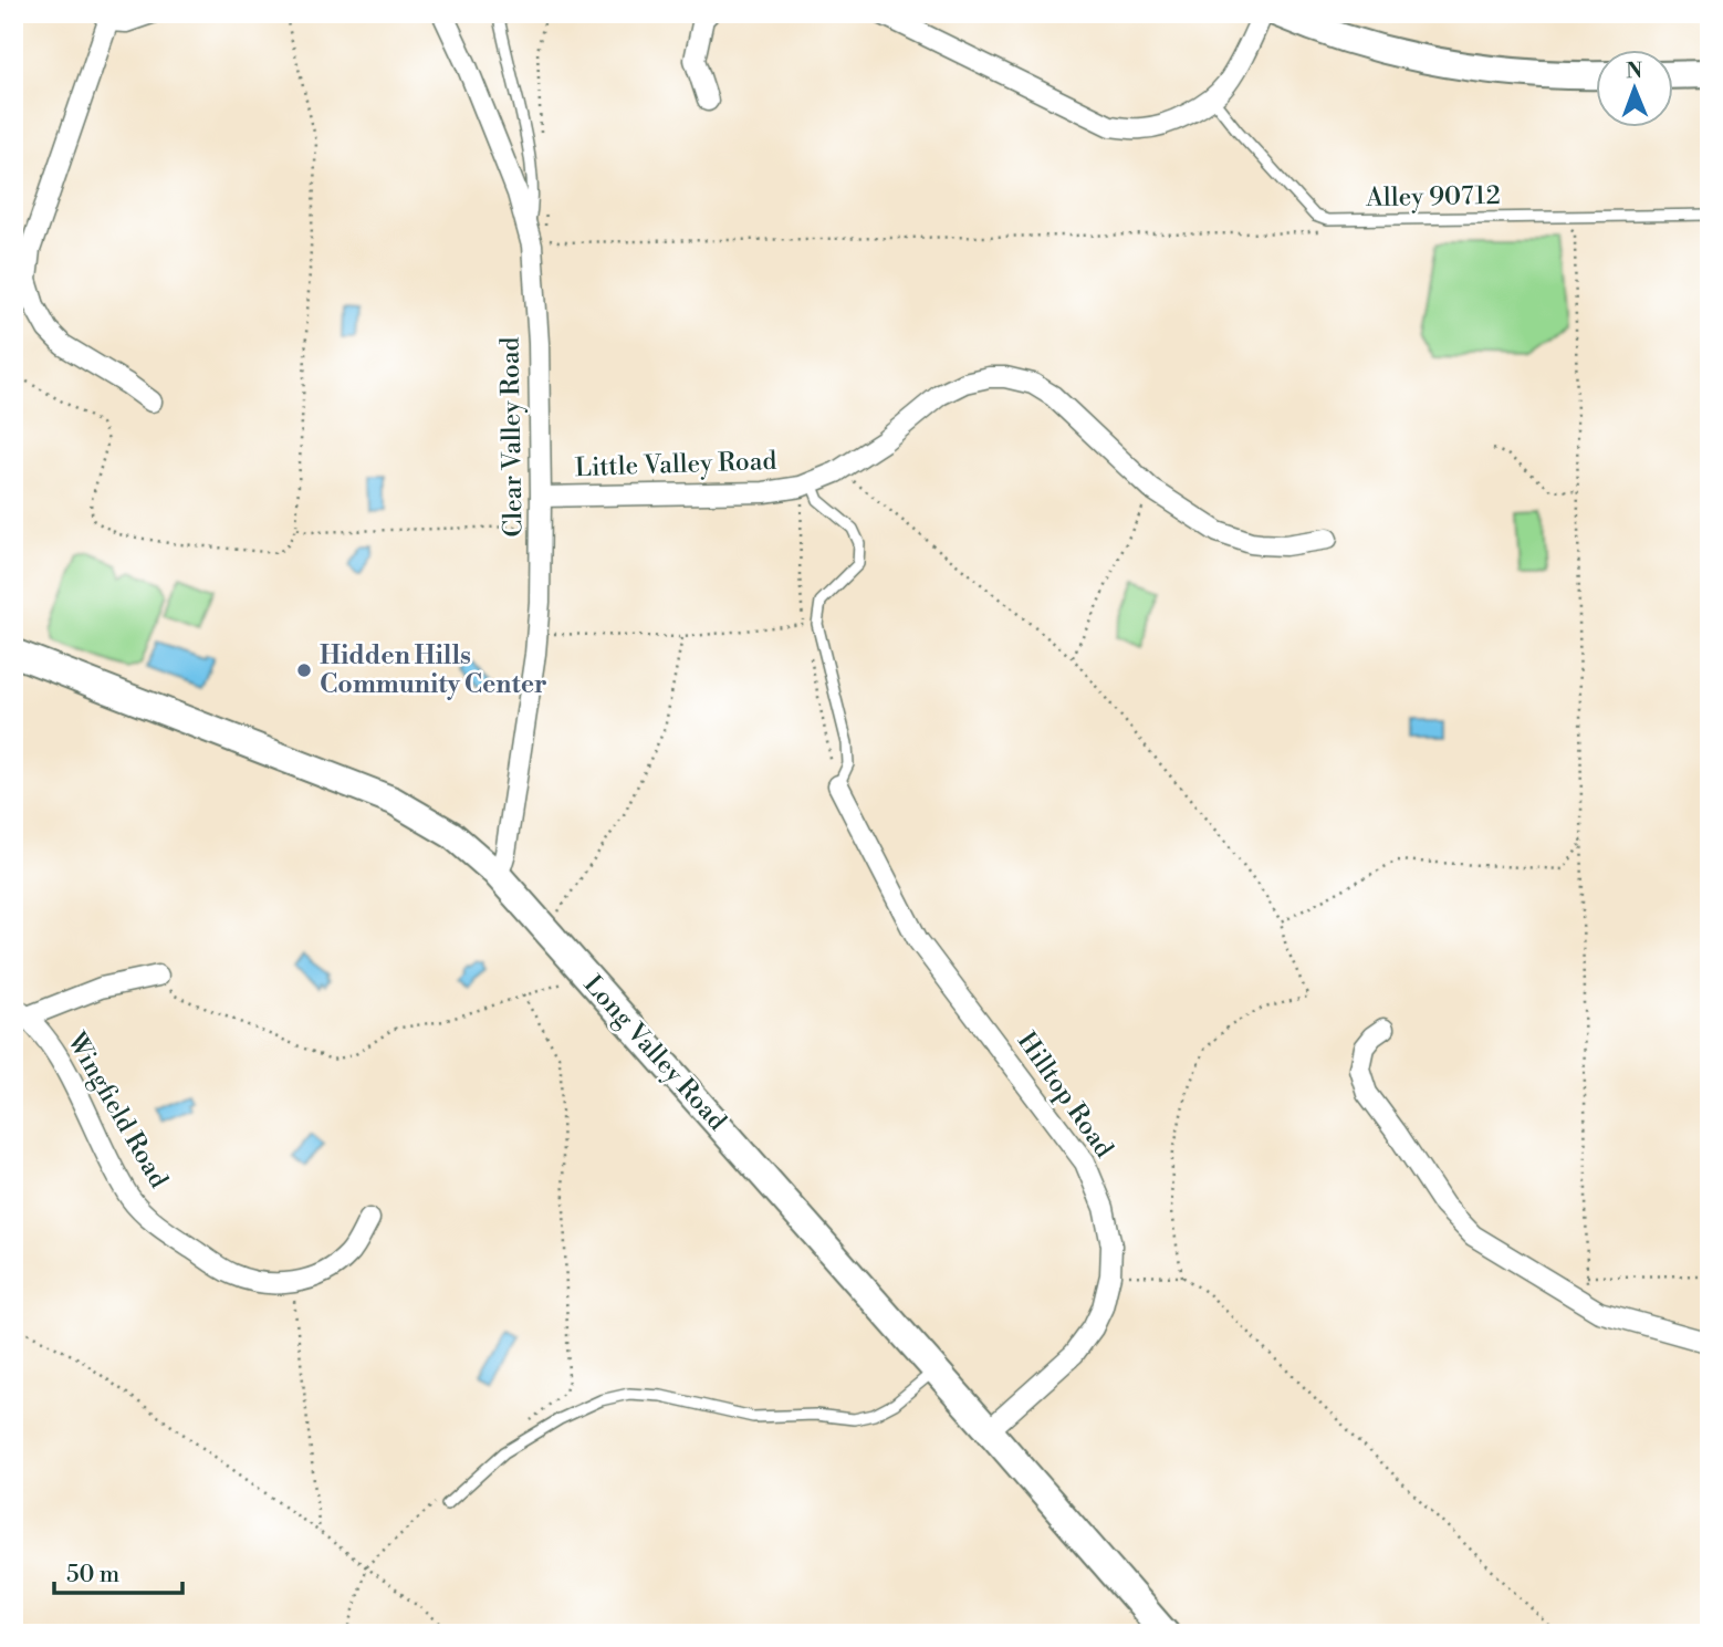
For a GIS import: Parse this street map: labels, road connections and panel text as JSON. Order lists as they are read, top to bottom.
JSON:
{
  "streets": {
    "street": [
      "Clear Valley Road",
      "Little Valley Road",
      "Long Valley Road",
      "Hilltop Road",
      "Wingfield Road"
    ],
    "lane": ["Alley 90712"]
  },
  "crossings": [
    ["Clear Valley Road", "Little Valley Road"],
    ["Clear Valley Road", "Long Valley Road"],
    ["Long Valley Road", "Hilltop Road"]
  ],
  "places": ["Hidden Hills Community Center"],
  "scale_bar": "50 m",
  "north": "top"
}
